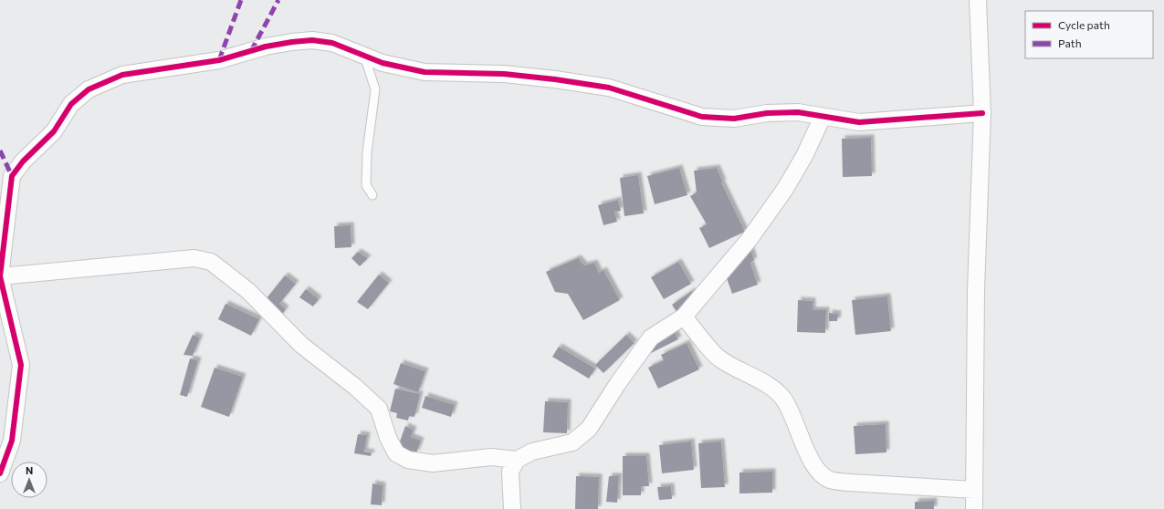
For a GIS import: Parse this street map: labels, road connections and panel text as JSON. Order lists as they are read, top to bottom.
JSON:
{
  "legend": ["Cycle path", "Path"],
  "north": "top"
}
